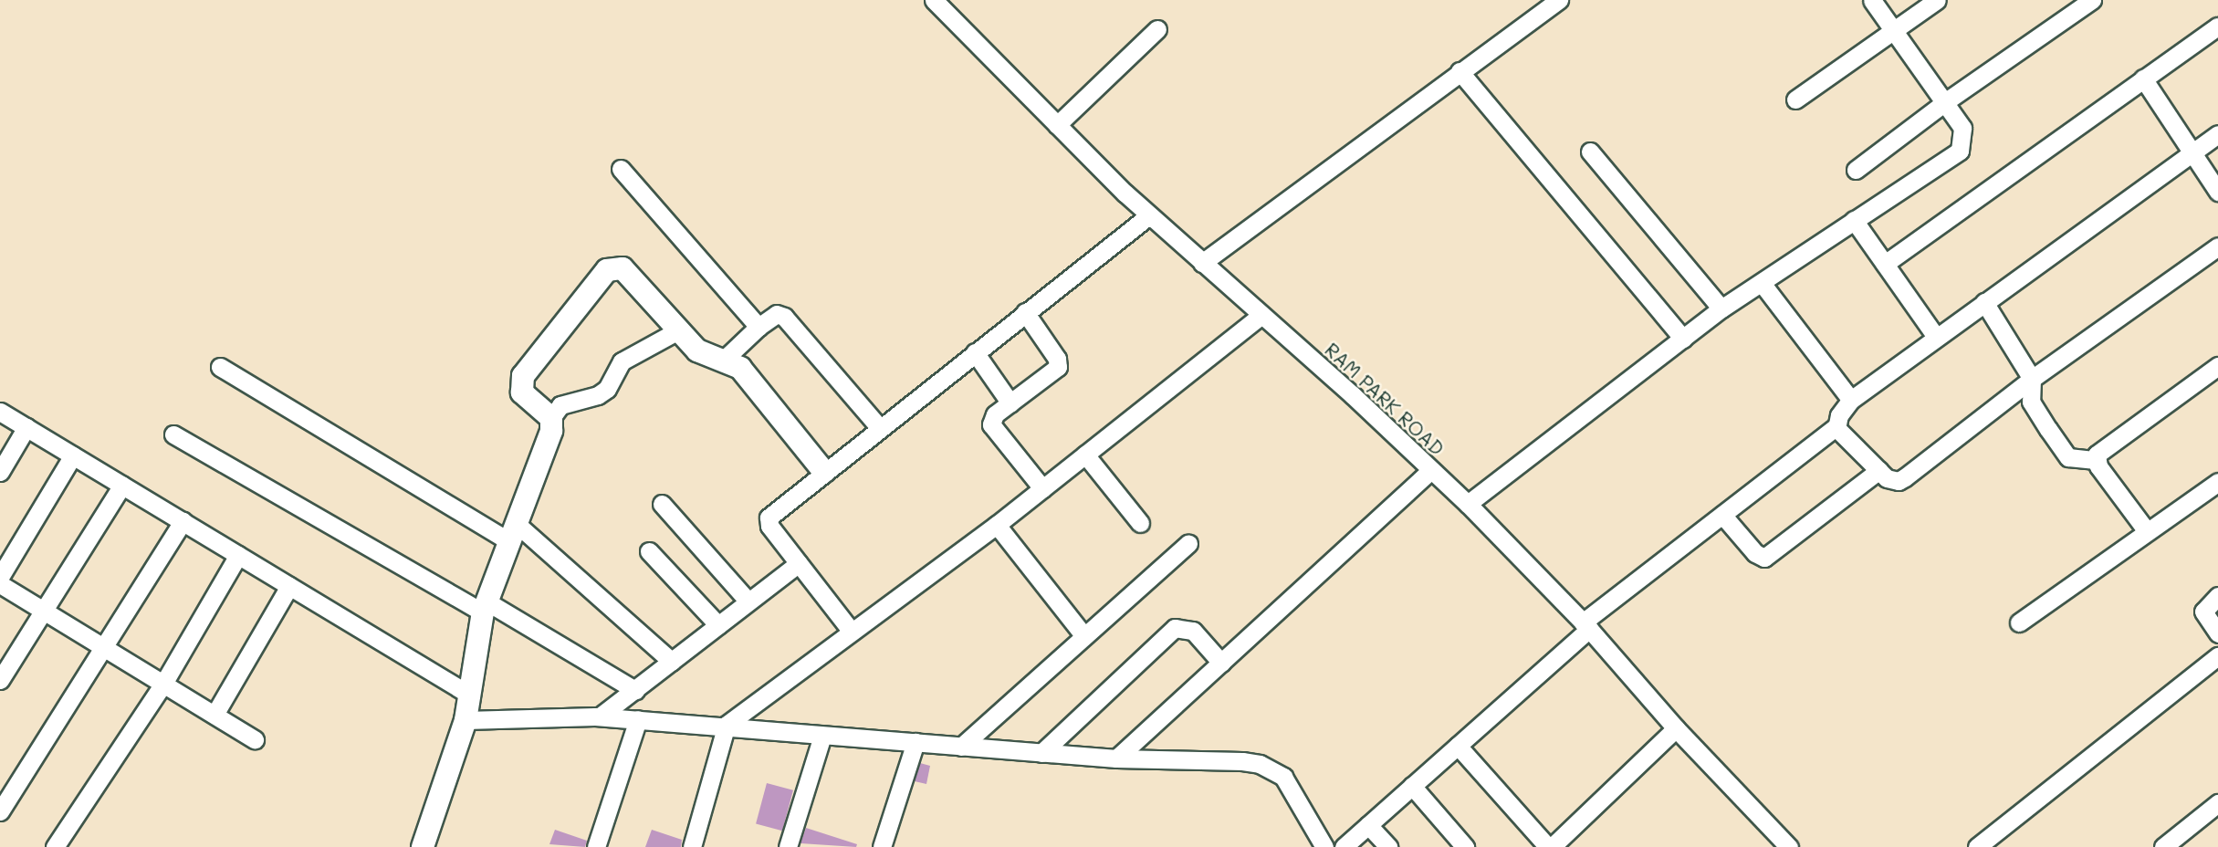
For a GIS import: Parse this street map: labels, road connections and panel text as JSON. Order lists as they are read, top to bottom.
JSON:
{
  "streets": {
    "street": ["RAM PARK ROAD"]
  }
}
